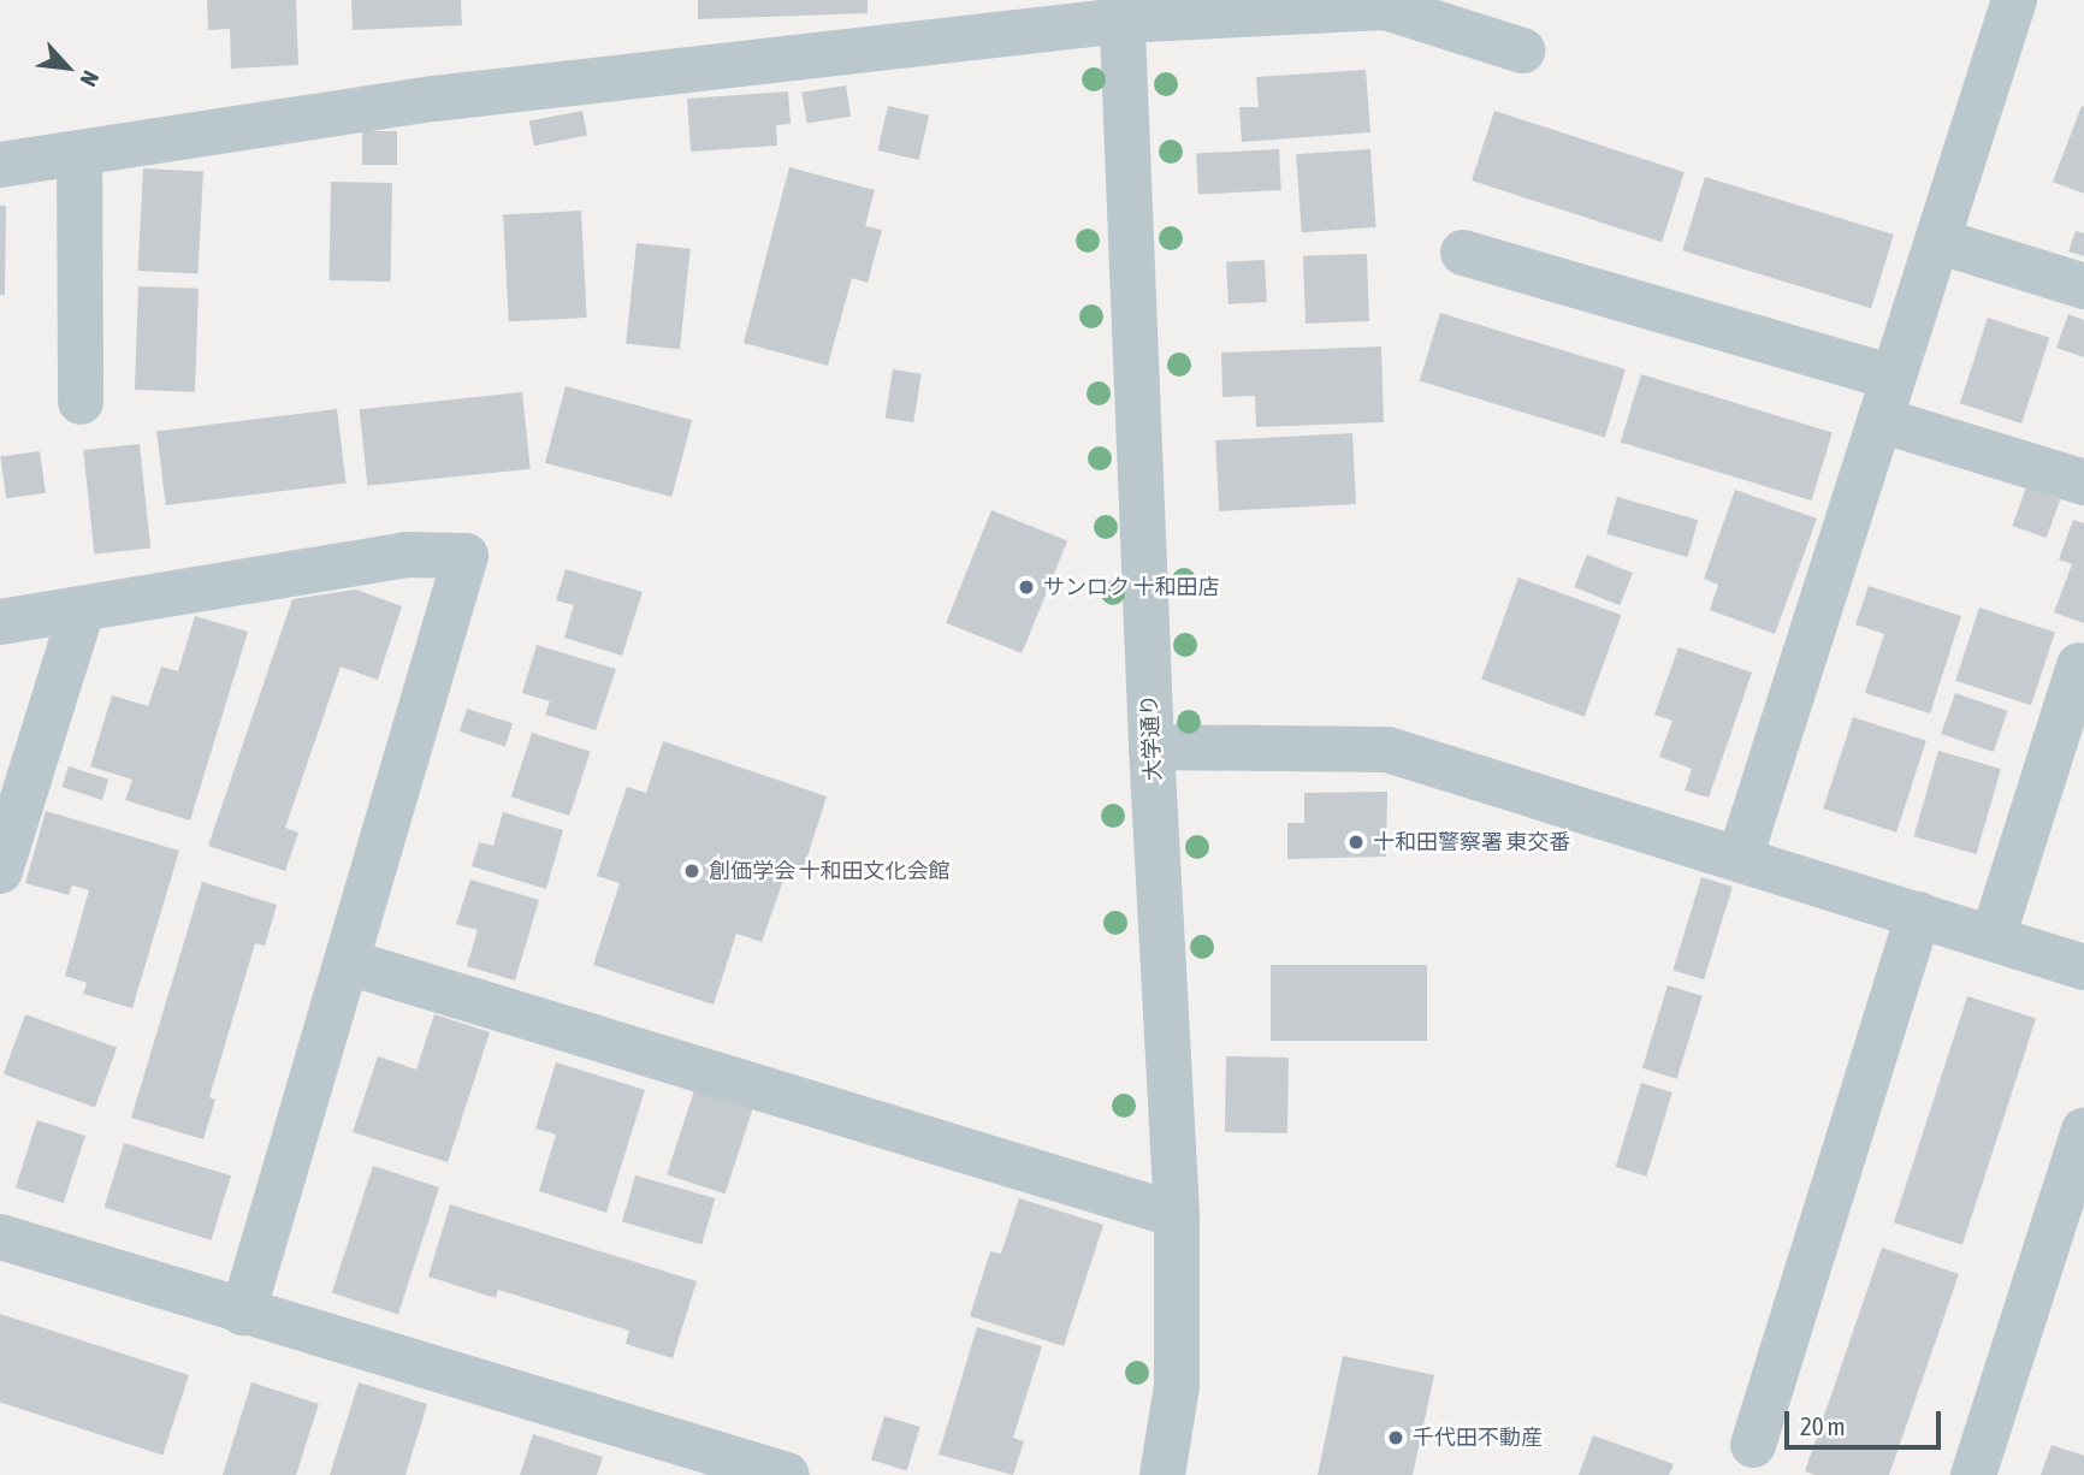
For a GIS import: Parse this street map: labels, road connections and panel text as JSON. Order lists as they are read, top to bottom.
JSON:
{
  "streets": {
    "street": ["大学通り"]
  },
  "places": [
    "サンロク 十和田店",
    "十和田警察署 東交番",
    "創価学会 十和田文化会館",
    "千代田不動産"
  ],
  "scale_bar": "20 m",
  "north": "bottom right"
}
